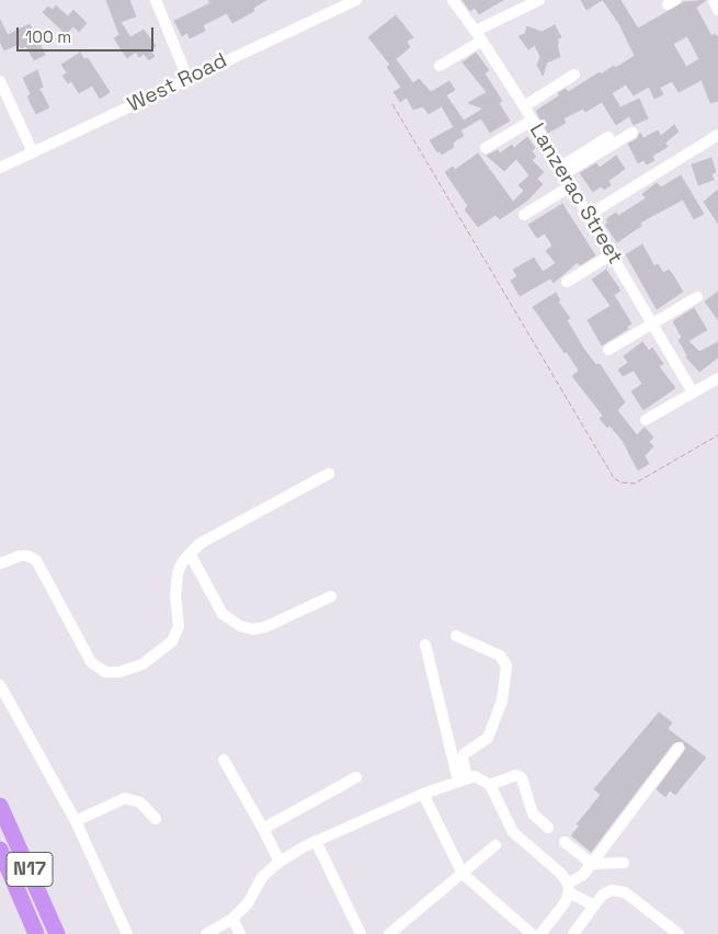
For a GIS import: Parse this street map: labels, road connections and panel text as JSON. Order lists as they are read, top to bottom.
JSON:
{
  "streets": {
    "highway": ["N17"],
    "street": ["West Road", "Lanzerac Street"]
  },
  "scale_bar": "100 m"
}
